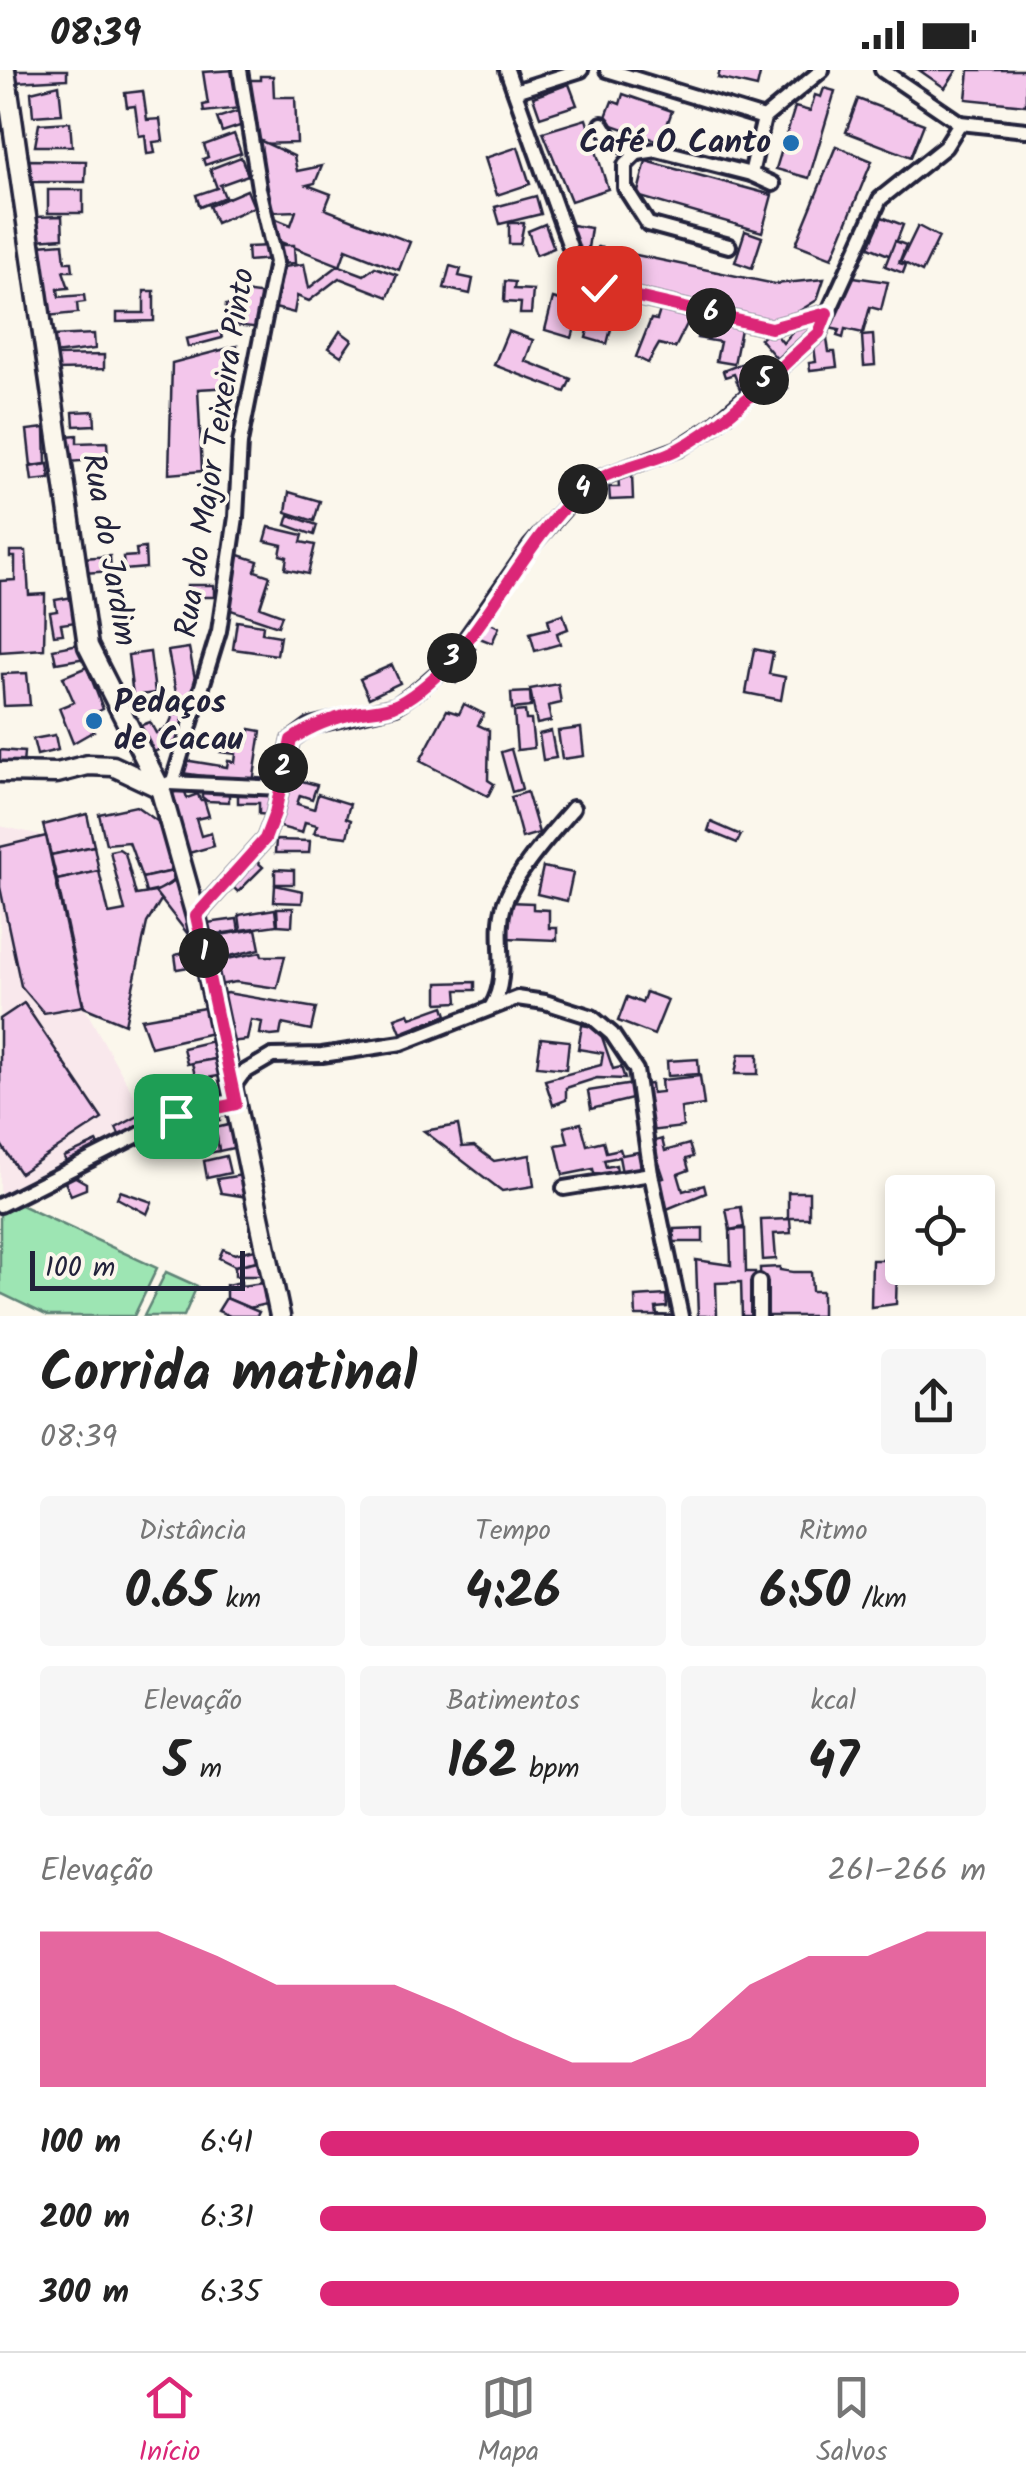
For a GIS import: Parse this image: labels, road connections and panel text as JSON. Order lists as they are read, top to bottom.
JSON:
{
  "streets": {
    "main road": ["Rua do Jardim"],
    "street": ["Rua do Major Teixeira Pinto"]
  },
  "crossings": [
    ["Rua do Major Teixeira Pinto", "Rua do Jardim"]
  ],
  "places": ["Café O Canto", "Pedaços de Cacau"],
  "scale_bar": "100 m",
  "page": {
    "status": "08:39",
    "pins": [
      "6",
      "5",
      "4",
      "3",
      "2",
      "1"
    ],
    "scale": "100 m",
    "heading": ["Corrida matinal", "08:39"],
    "stats": [
      ["Distância", "0.65 km"],
      ["Tempo", "4:26"],
      ["Ritmo", "6:50 /km"],
      ["Elevação", "5 m"],
      ["Batimentos", "162 bpm"],
      ["kcal", "47"]
    ],
    "chart": ["Elevação", "261–266 m"],
    "list": [
      {
        "name": "100 m",
        "note": "6:41"
      },
      {
        "name": "200 m",
        "note": "6:31"
      },
      {
        "name": "300 m",
        "note": "6:35"
      }
    ],
    "tabs": ["Início", "Mapa", "Salvos"]
  }
}
